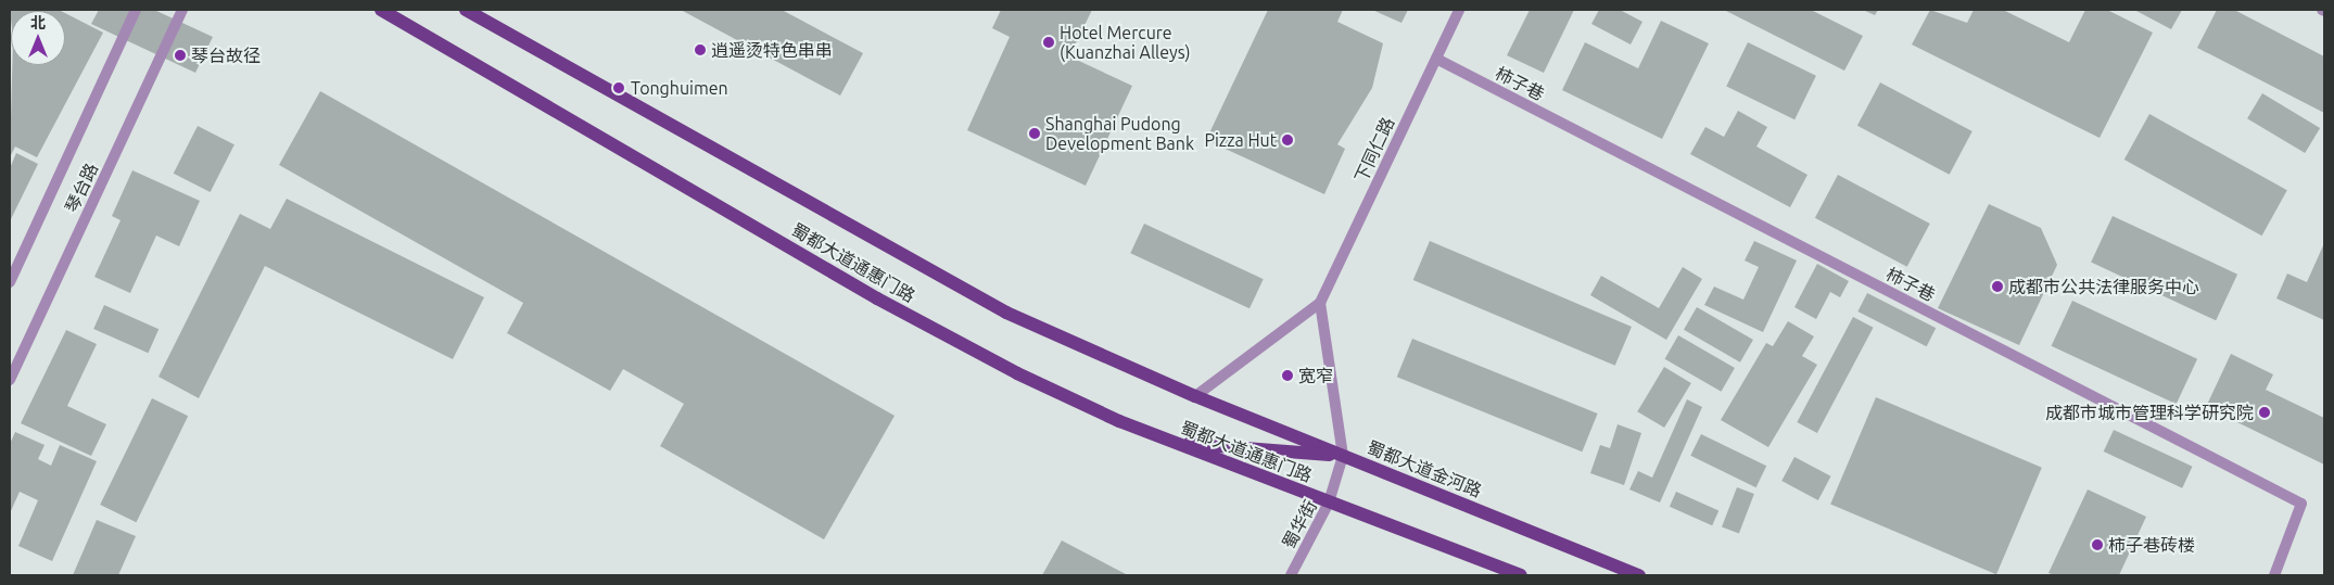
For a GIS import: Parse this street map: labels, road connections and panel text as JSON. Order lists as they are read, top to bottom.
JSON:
{
  "streets": {
    "main road": ["蜀都大道通惠门路", "蜀都大道金河路"],
    "street": [
      "柿子巷",
      "下同仁路",
      "琴台路",
      "蜀华街"
    ]
  },
  "crossings": [
    ["柿子巷", "下同仁路"],
    ["下同仁路", "蜀都大道通惠门路"],
    ["下同仁路", "蜀都大道金河路"],
    ["蜀都大道通惠门路", "蜀都大道金河路"],
    ["蜀都大道通惠门路", "蜀华街"],
    ["蜀都大道金河路", "蜀华街"]
  ],
  "places": [
    "Hotel Mercure (Kuanzhai Alleys)",
    "逍遥烫特色串串",
    "琴台故径",
    "Tonghuimen",
    "Shanghai Pudong Development Bank",
    "Pizza Hut",
    "成都市公共法律服务中心",
    "宽窄",
    "成都市城市管理科学研究院",
    "柿子巷砖楼"
  ],
  "north": "top"
}
